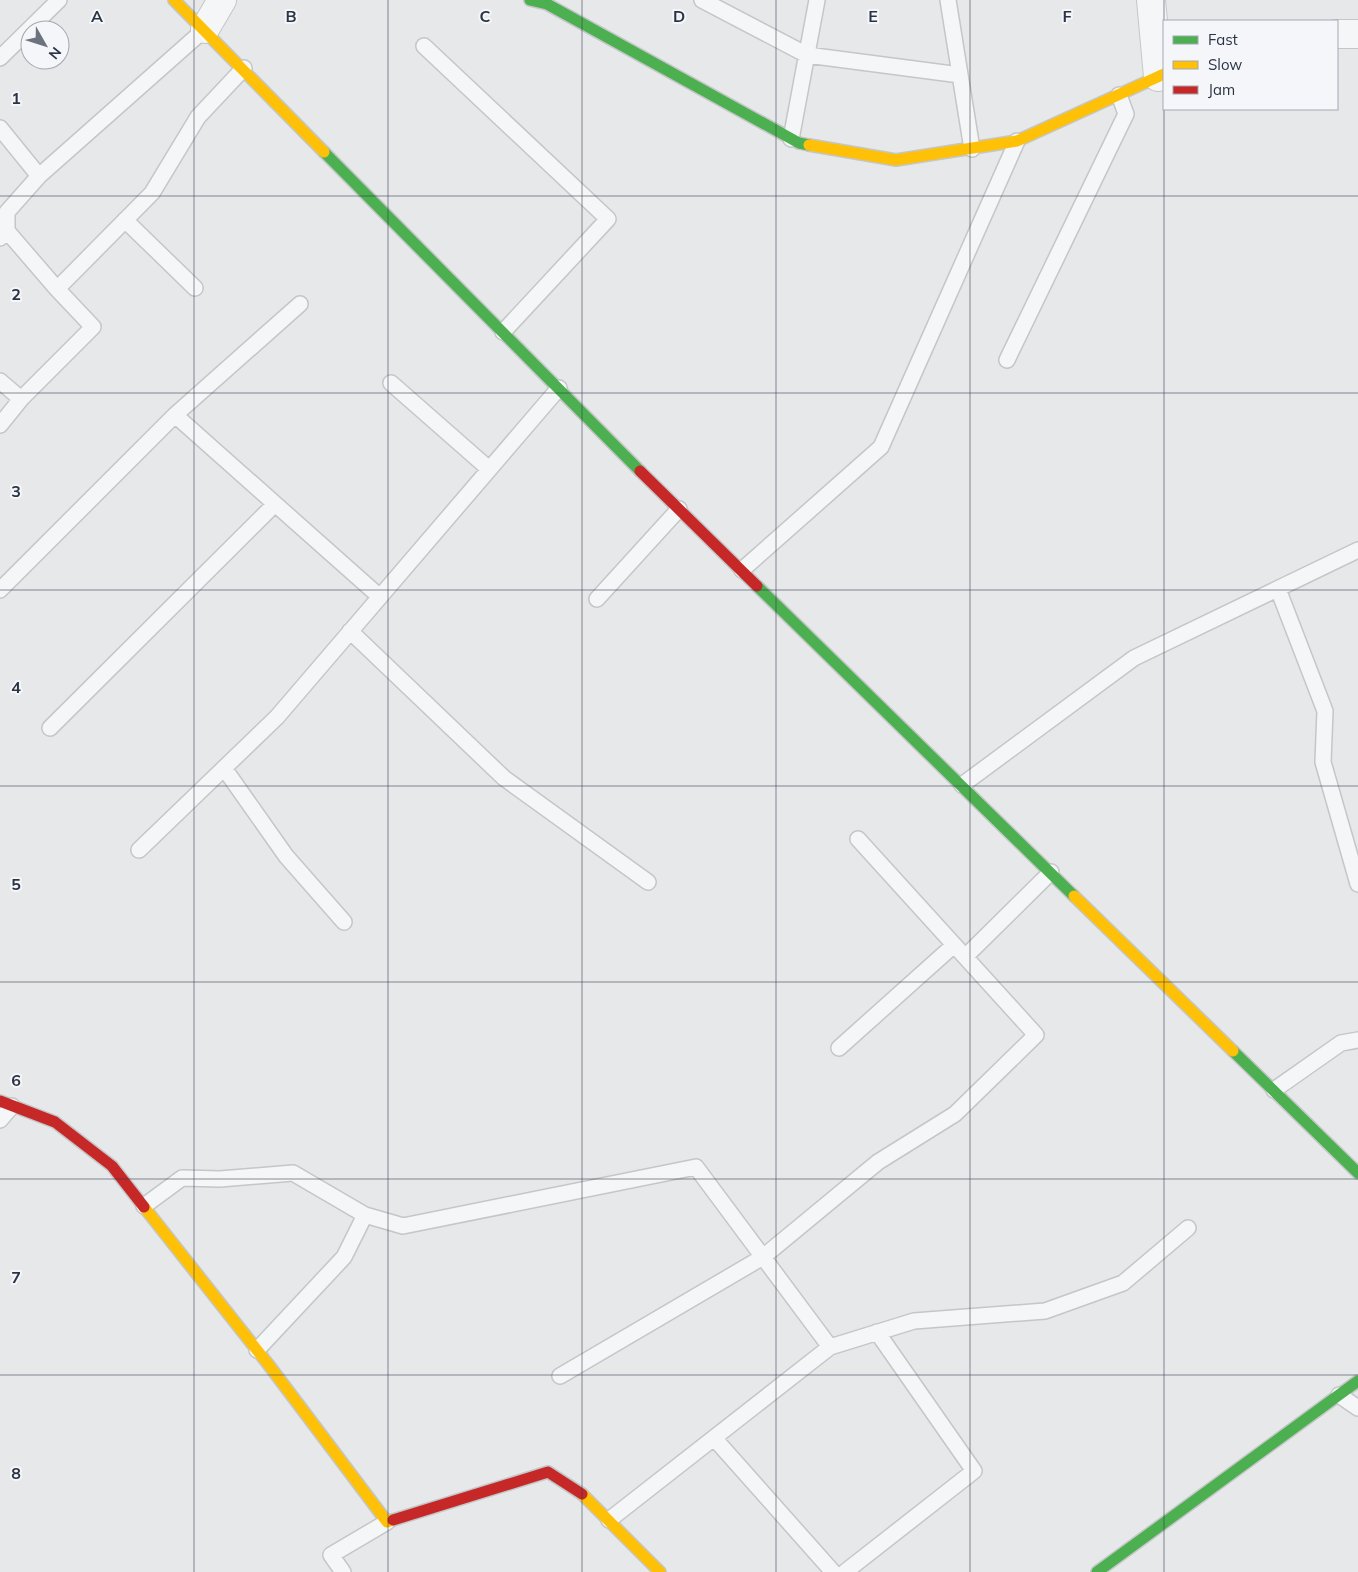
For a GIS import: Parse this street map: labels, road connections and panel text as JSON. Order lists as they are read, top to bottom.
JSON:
{
  "legend": ["Fast", "Slow", "Jam"],
  "north": "bottom right",
  "grid": {
    "columns": [
      "A",
      "B",
      "C",
      "D",
      "E",
      "F"
    ],
    "rows": [
      "1",
      "2",
      "3",
      "4",
      "5",
      "6",
      "7",
      "8"
    ]
  }
}
